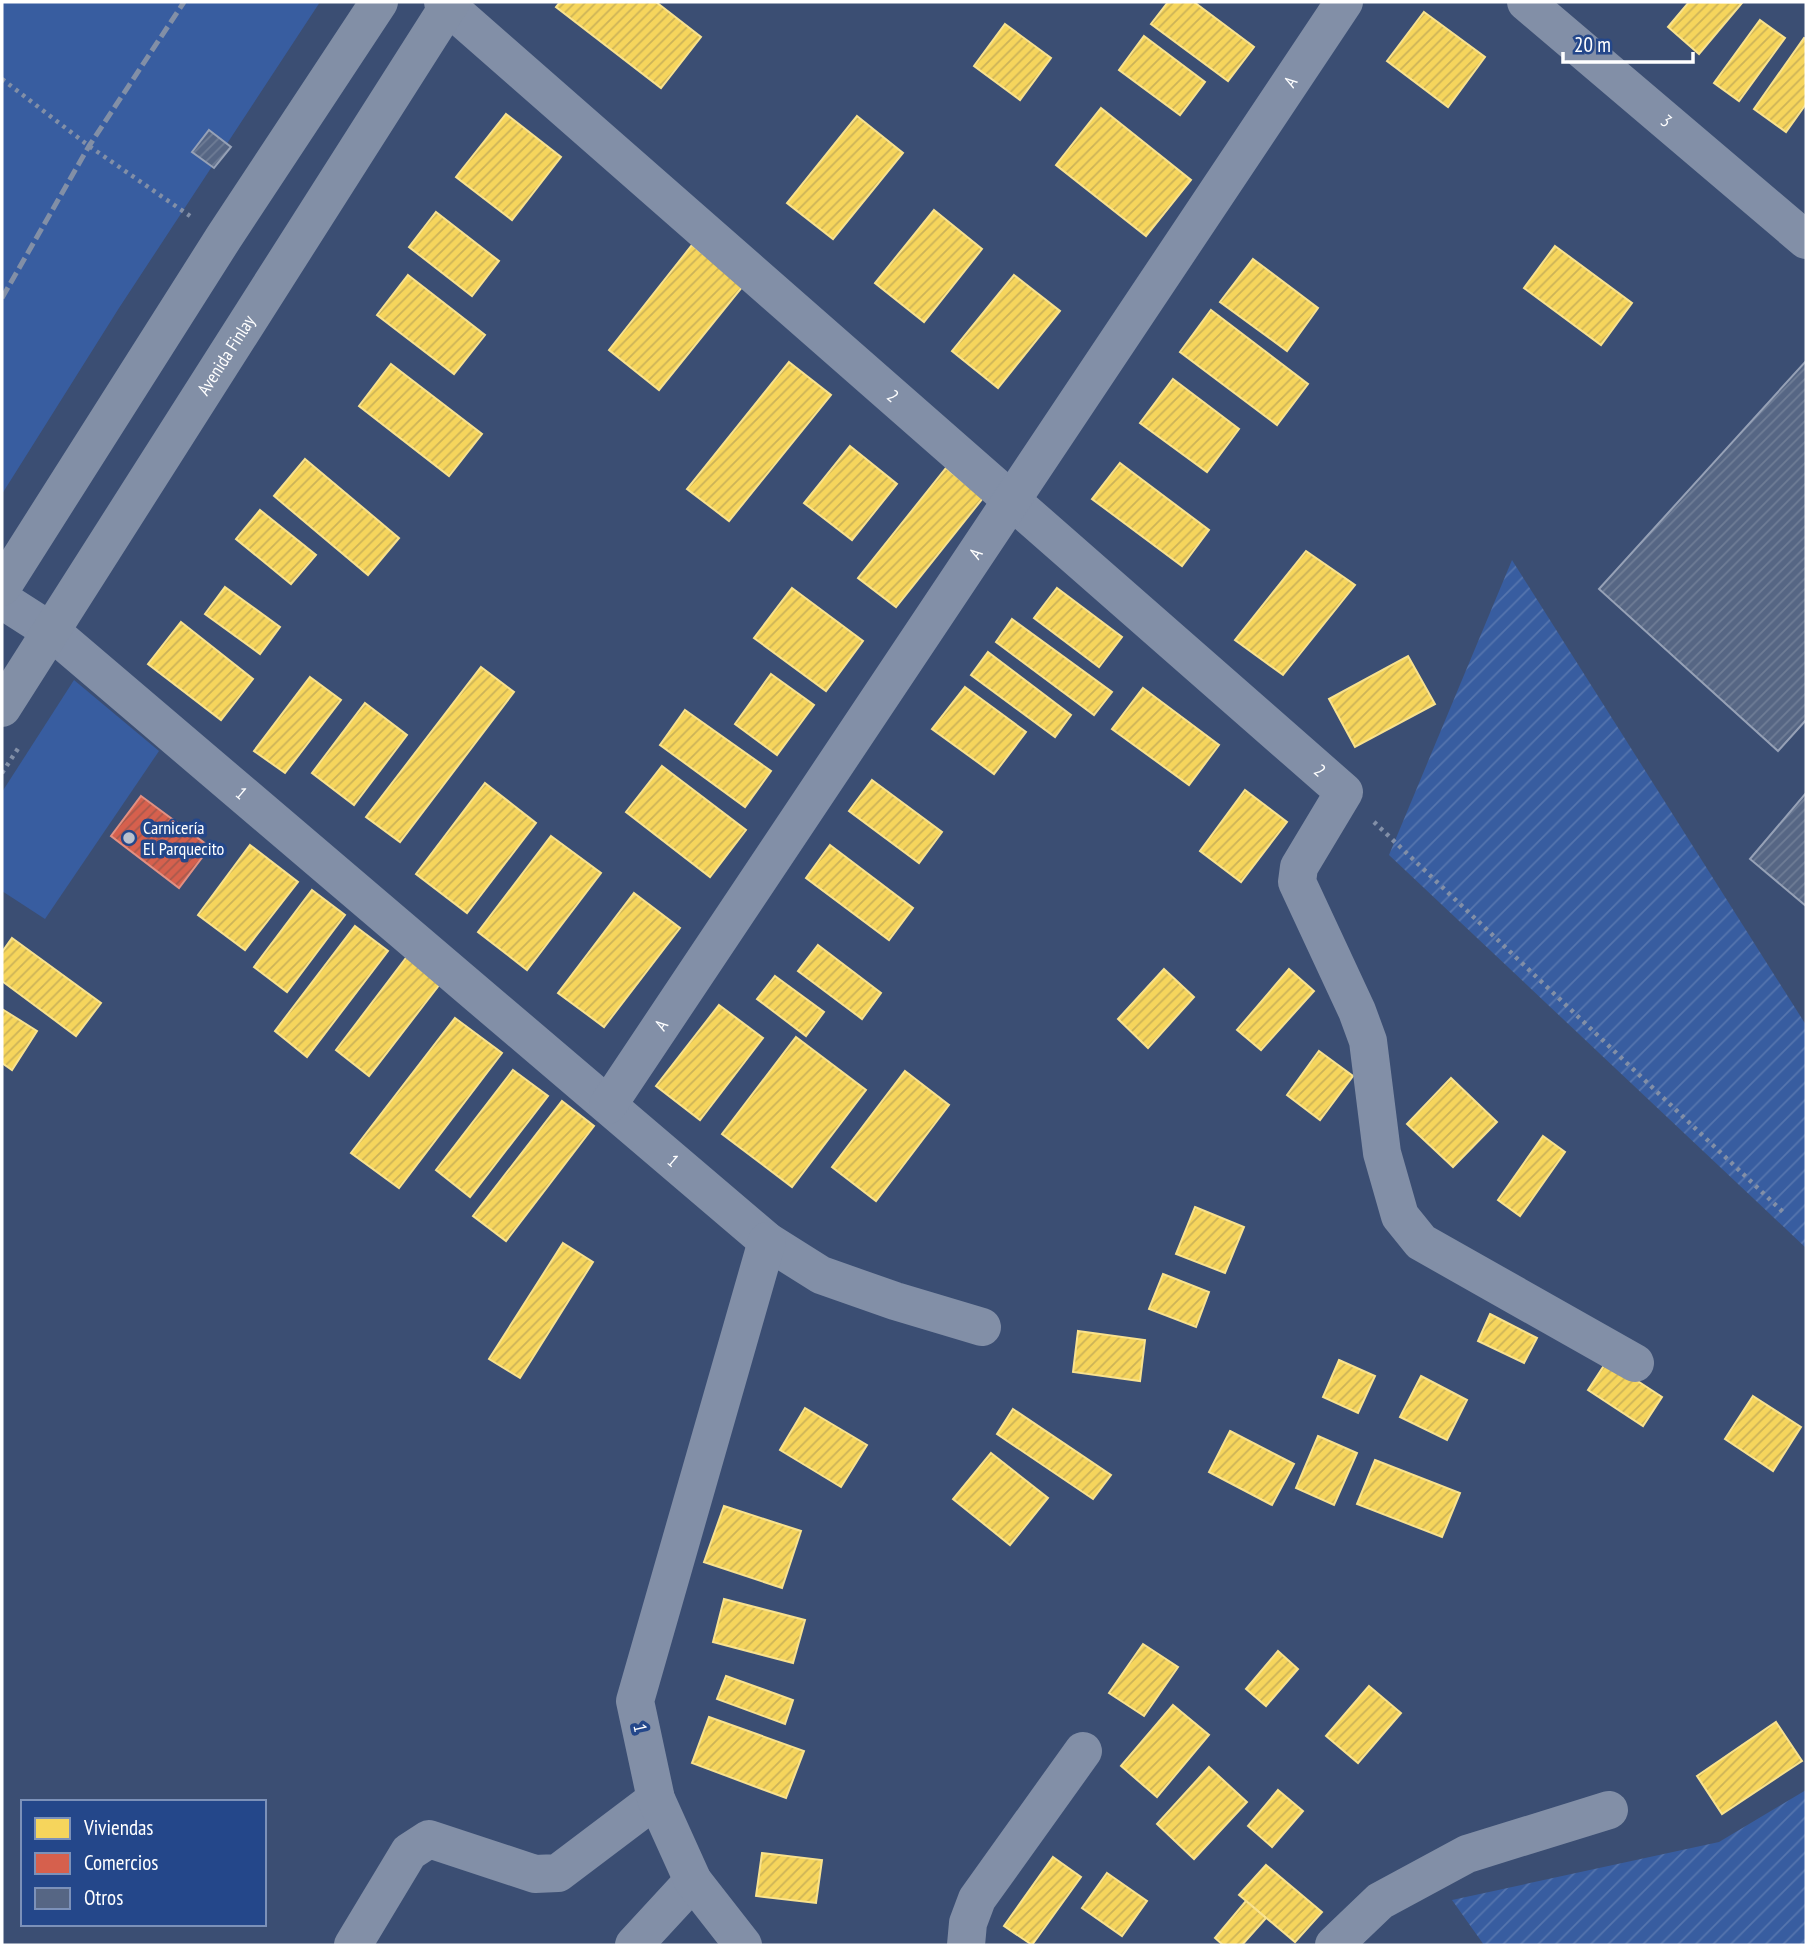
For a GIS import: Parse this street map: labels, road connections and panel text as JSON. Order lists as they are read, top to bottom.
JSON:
{
  "streets": {
    "highway": ["Avenida Finlay"],
    "street": [
      "A",
      "3",
      "2",
      "1"
    ]
  },
  "crossings": [
    ["A", "2"],
    ["A", "1"],
    ["Avenida Finlay", "2"],
    ["Avenida Finlay", "1"]
  ],
  "places": ["Carnicería El Parquecito"],
  "legend": ["Viviendas", "Comercios", "Otros"],
  "scale_bar": "20 m"
}
